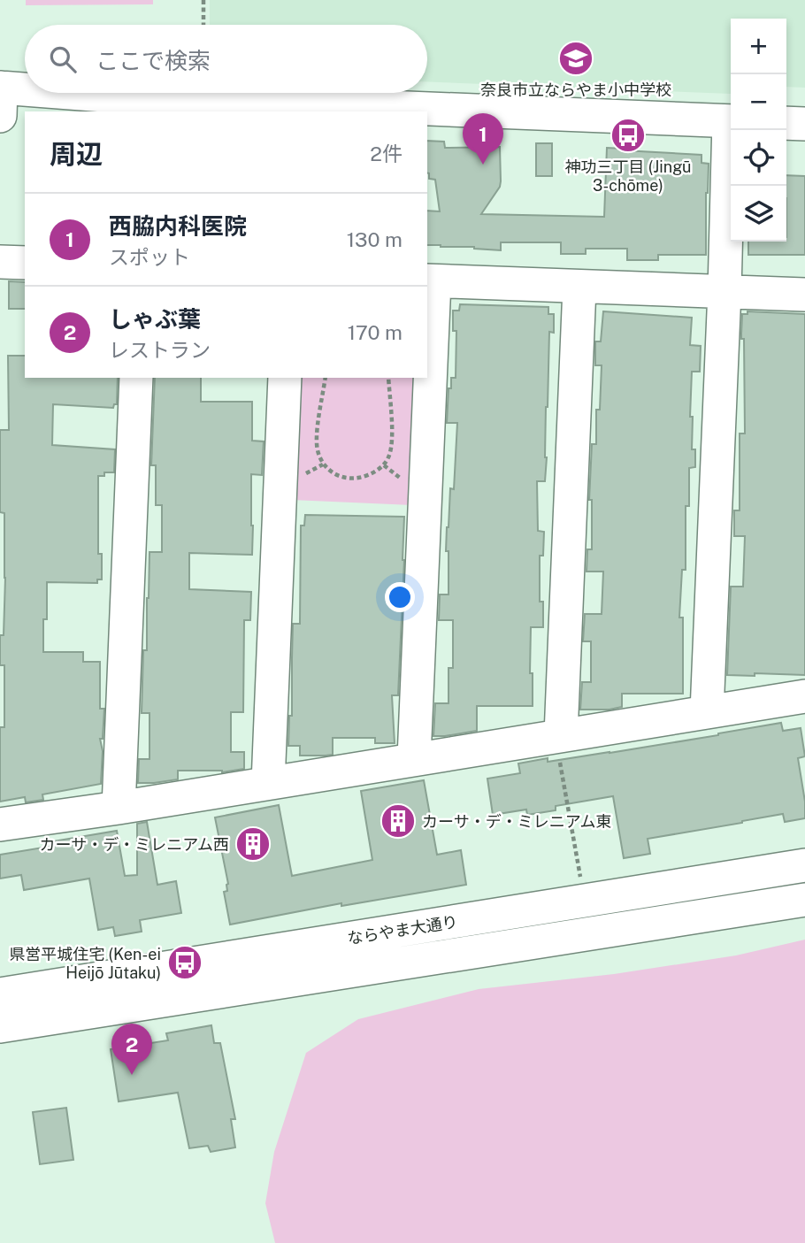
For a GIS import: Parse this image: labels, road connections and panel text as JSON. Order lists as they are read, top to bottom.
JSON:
{
  "streets": {
    "street": ["ならやま大通り"]
  },
  "places": {
    "school or university": ["奈良市立ならやま小中学校"],
    "bus stop": ["神功三丁目 (Jingū 3-chōme)", "県営平城住宅 (Ken-ei Heijō Jūtaku)"],
    "building": ["カーサ・デ・ミレニアム東", "カーサ・デ・ミレニアム西"]
  },
  "page": {
    "map_buttons": ["+", "−"],
    "search": "ここで検索",
    "heading": ["周辺", "2件"],
    "pins": ["1", "2"],
    "list": [
      {
        "mark": "1",
        "name": "西脇内科医院",
        "note": "スポット",
        "value": "130 m"
      },
      {
        "mark": "2",
        "name": "しゃぶ葉",
        "note": "レストラン",
        "value": "170 m"
      }
    ]
  }
}
